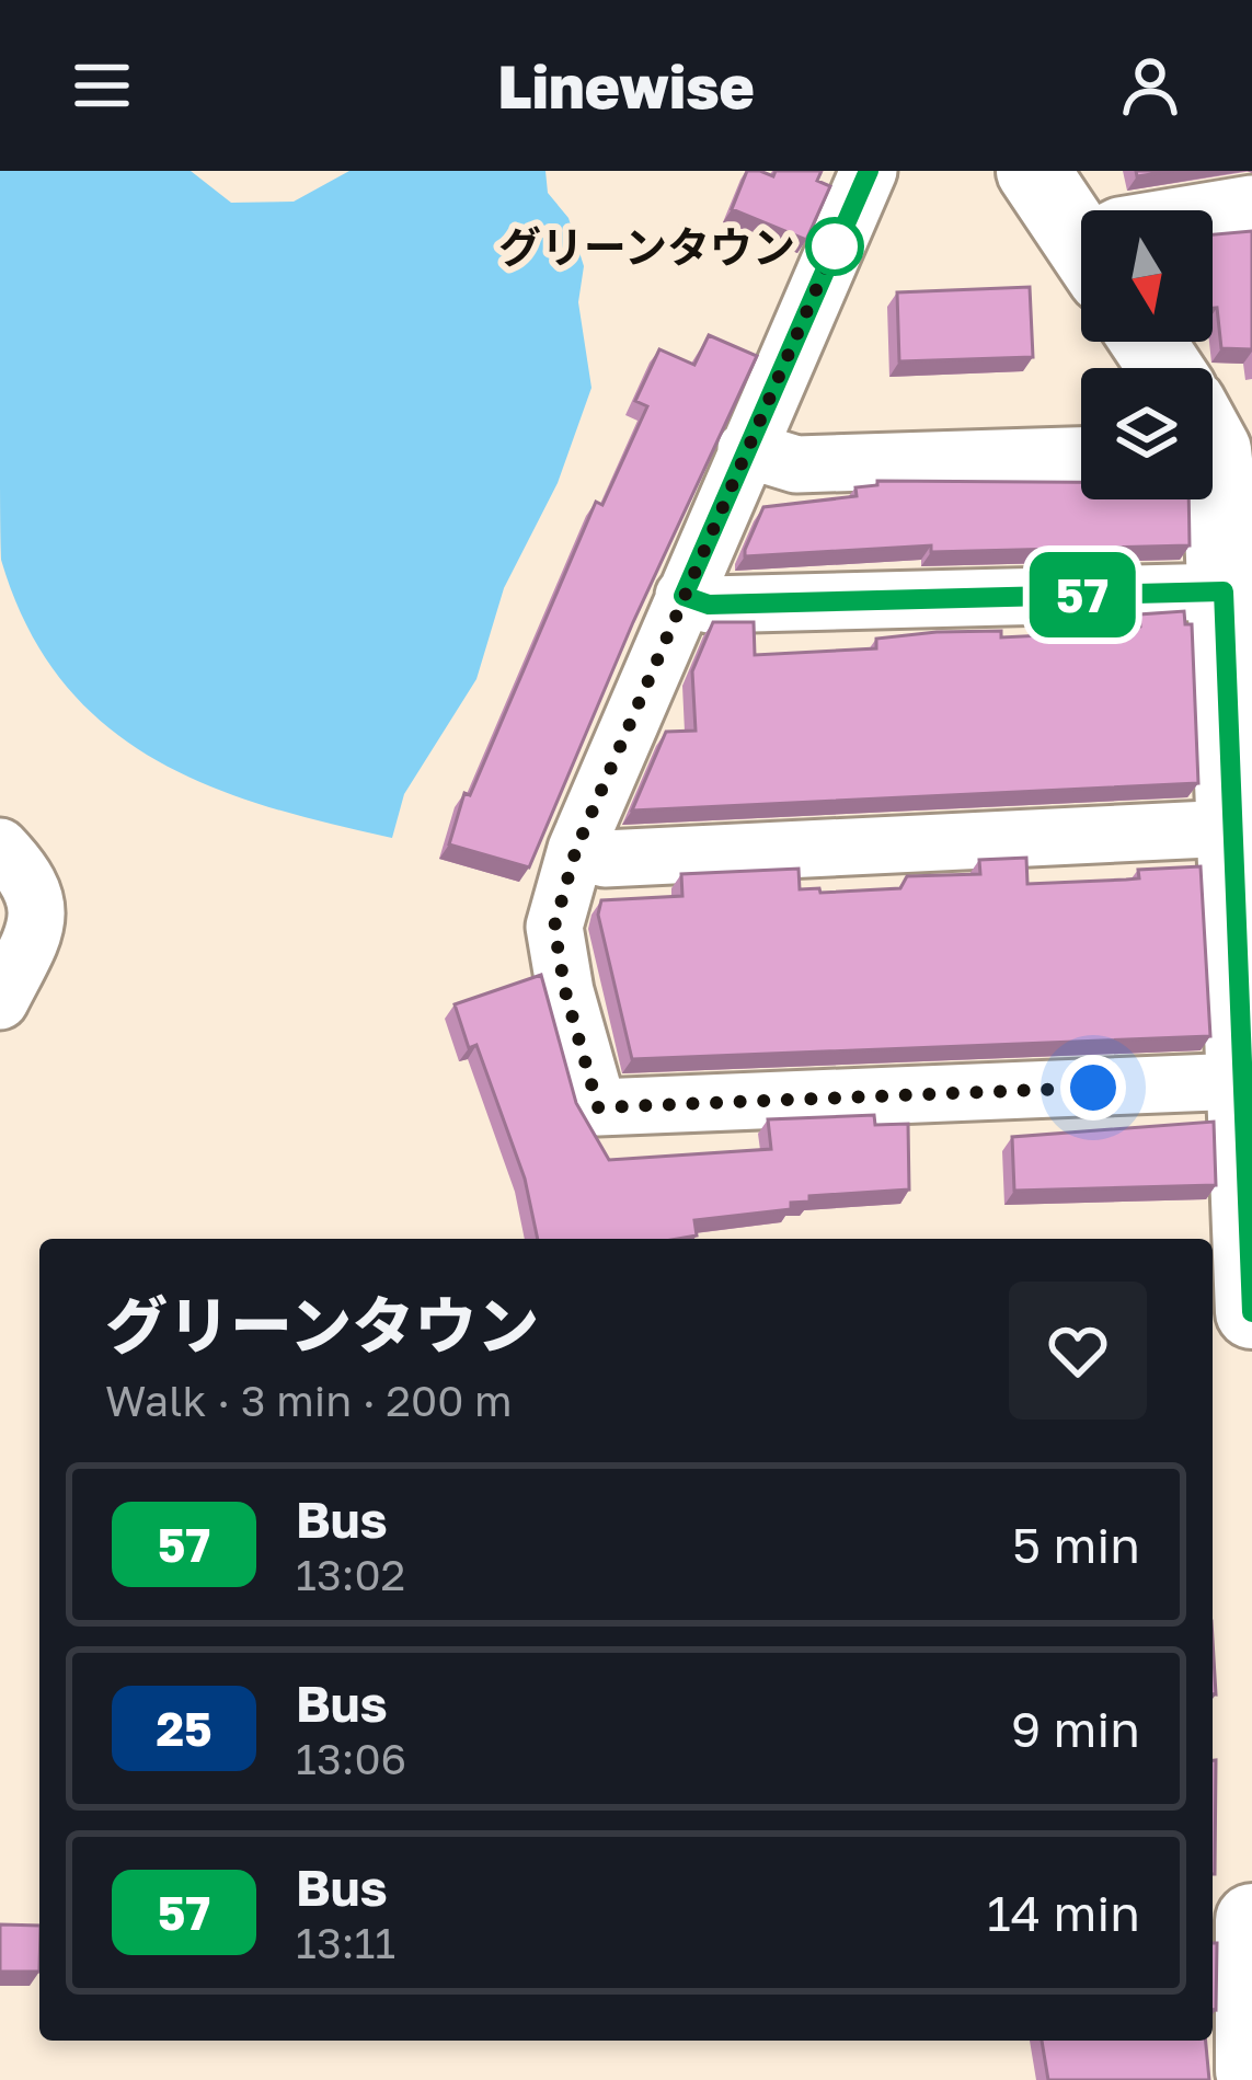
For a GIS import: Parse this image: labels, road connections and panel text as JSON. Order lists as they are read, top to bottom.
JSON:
{
  "places": ["グリーンタウン"],
  "lines": ["bus line 57"],
  "north": "bottom",
  "page": {
    "header": "Linewise",
    "on_map": "57",
    "heading": ["グリーンタウン", "Walk · 3 min · 200 m"],
    "list": [
      {
        "mark": "57",
        "name": "Bus",
        "note": "13:02",
        "value": "5 min"
      },
      {
        "mark": "25",
        "name": "Bus",
        "note": "13:06",
        "value": "9 min"
      },
      {
        "mark": "57",
        "name": "Bus",
        "note": "13:11",
        "value": "14 min"
      }
    ]
  }
}
